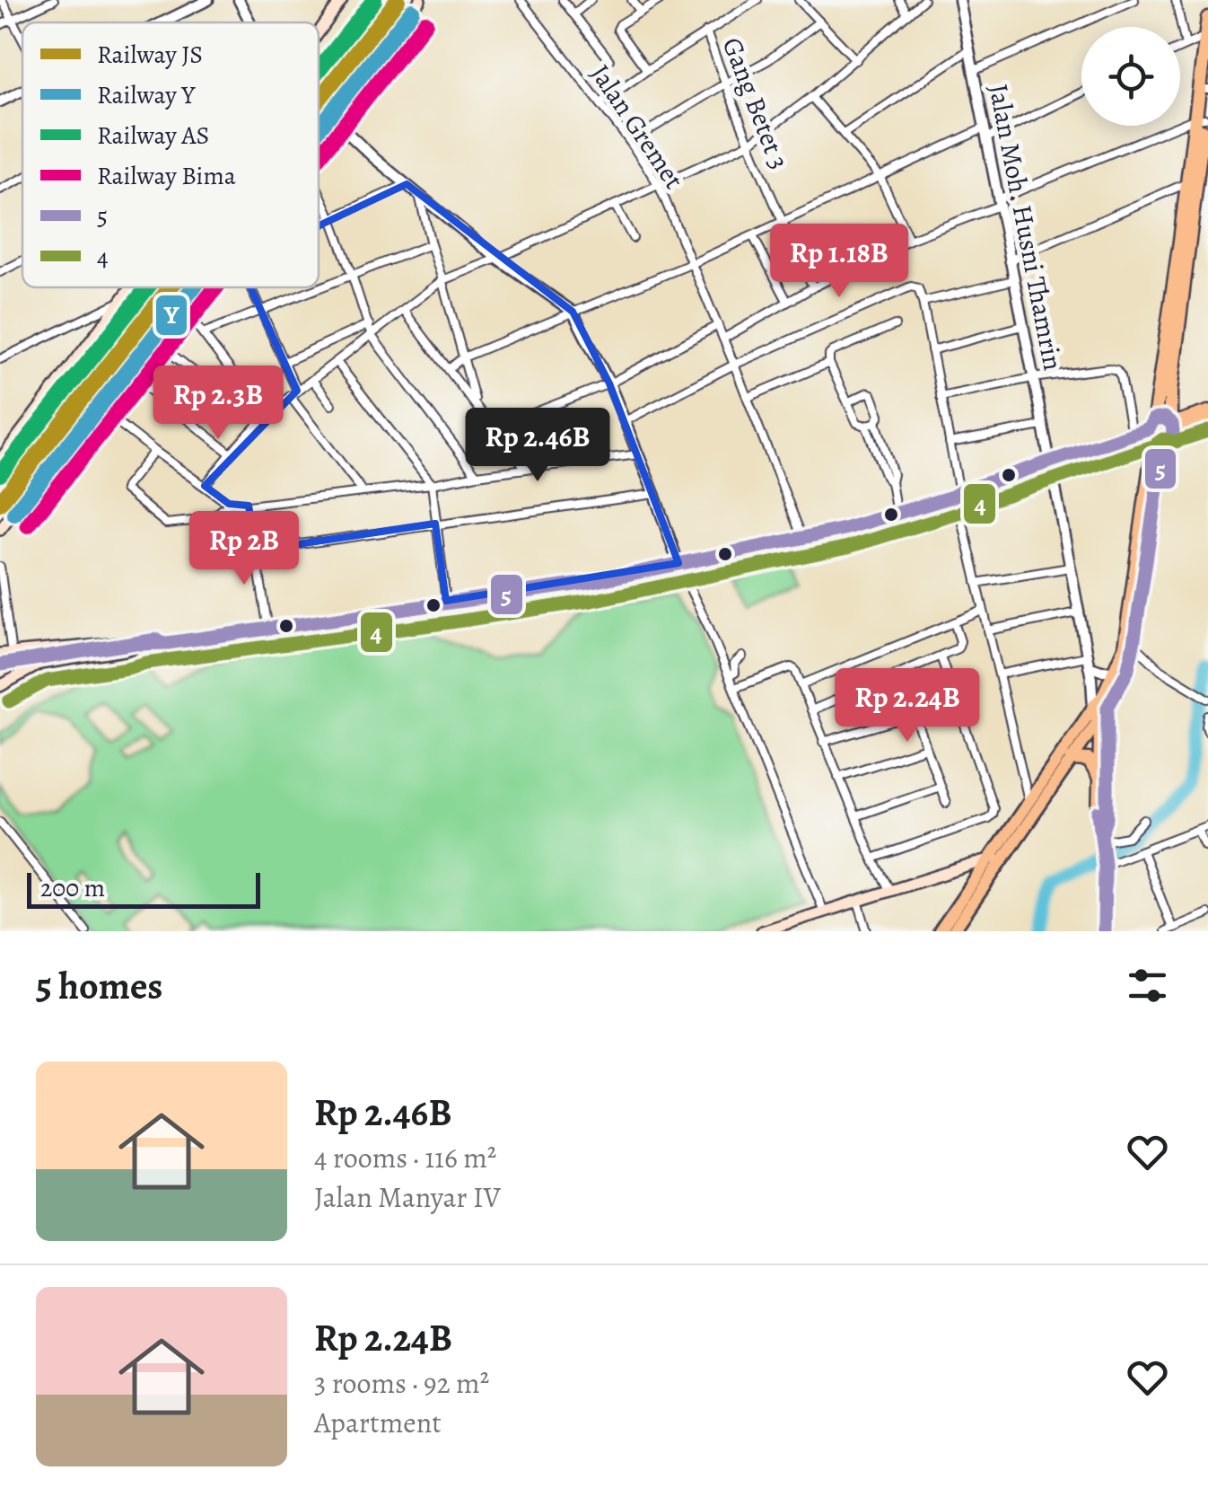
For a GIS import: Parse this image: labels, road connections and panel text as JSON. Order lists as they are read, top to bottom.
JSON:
{
  "streets": {
    "street": ["Gang Betet 3", "Jalan Gremet", "Jalan Moh. Husni Thamrin"]
  },
  "lines": [
    "rail line JS",
    "rail line AS",
    "rail line Y",
    "rail line Bima",
    "transit line 5",
    "transit line 4"
  ],
  "legend": [
    "Railway JS",
    "Railway Y",
    "Railway AS",
    "Railway Bima",
    "5",
    "4"
  ],
  "scale_bar": "200 m",
  "page": {
    "price": [
      "Rp 1.18B",
      "Rp 2.3B",
      "Rp 2.46B",
      "Rp 2B",
      "Rp 2.24B"
    ],
    "scale": "200 m",
    "heading": "5 homes",
    "list": [
      {
        "name": "Rp 2.46B",
        "note": "4 rooms · 116 m² · Jalan Manyar IV"
      },
      {
        "name": "Rp 2.24B",
        "note": "3 rooms · 92 m² · Apartment"
      }
    ]
  }
}
